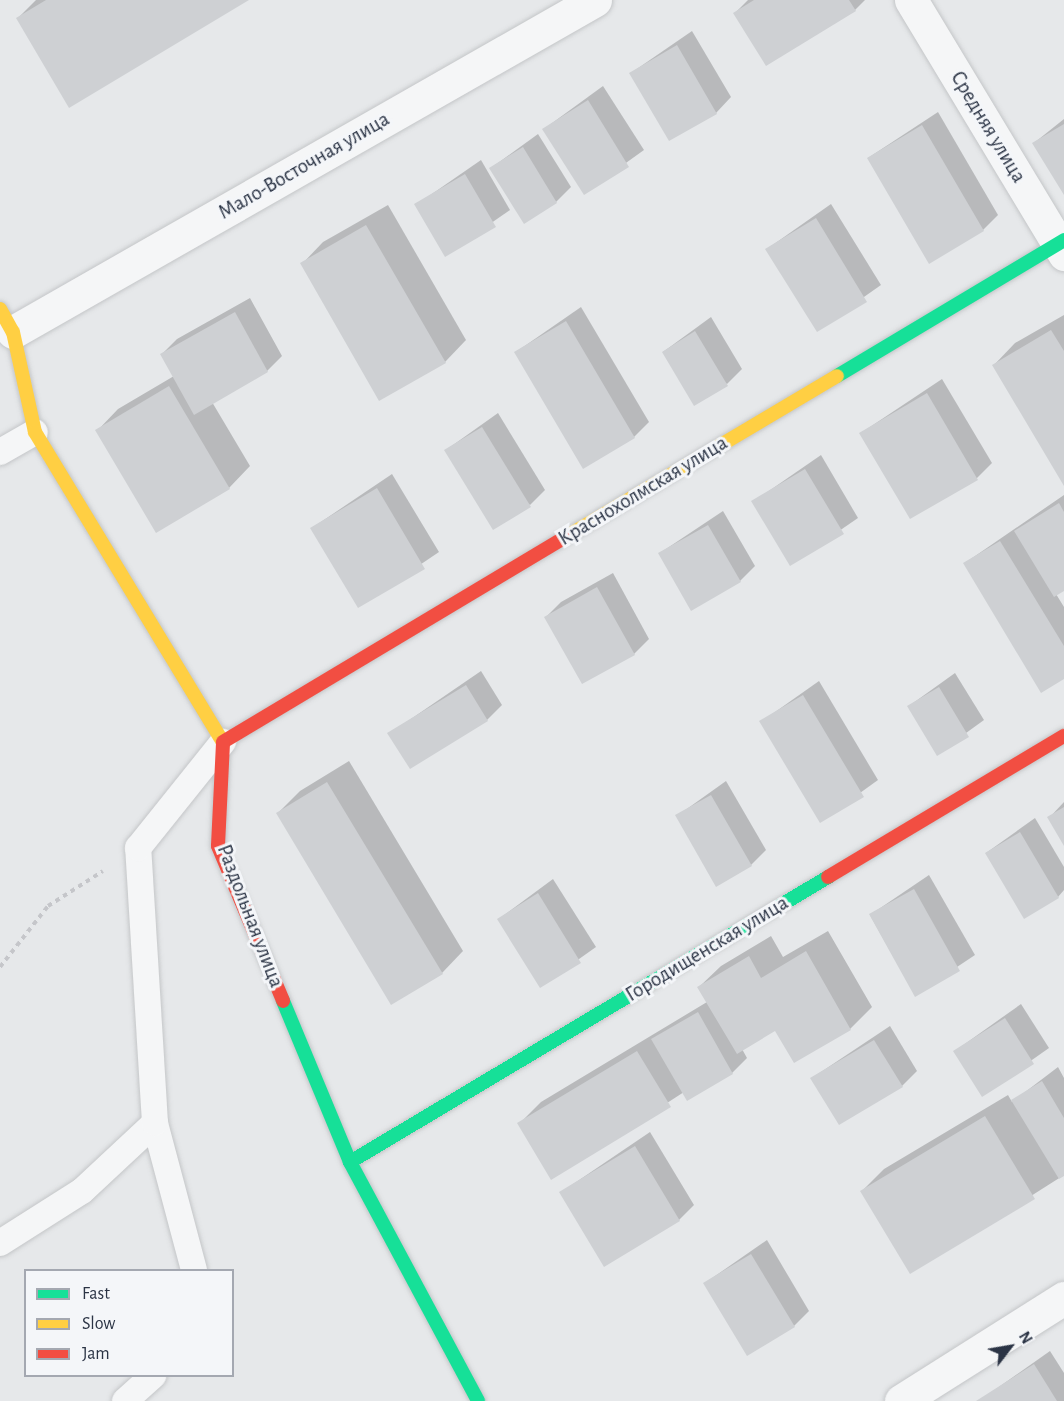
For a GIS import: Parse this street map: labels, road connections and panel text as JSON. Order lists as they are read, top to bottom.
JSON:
{
  "streets": {
    "street": [
      "Средняя улица",
      "Мало-Восточная улица",
      "Краснохолмская улица",
      "Раздольная улица",
      "Городищенская улица"
    ]
  },
  "crossings": [
    ["Средняя улица", "Краснохолмская улица"],
    ["Краснохолмская улица", "Раздольная улица"],
    ["Раздольная улица", "Городищенская улица"]
  ],
  "legend": ["Fast", "Slow", "Jam"],
  "north": "top right"
}
